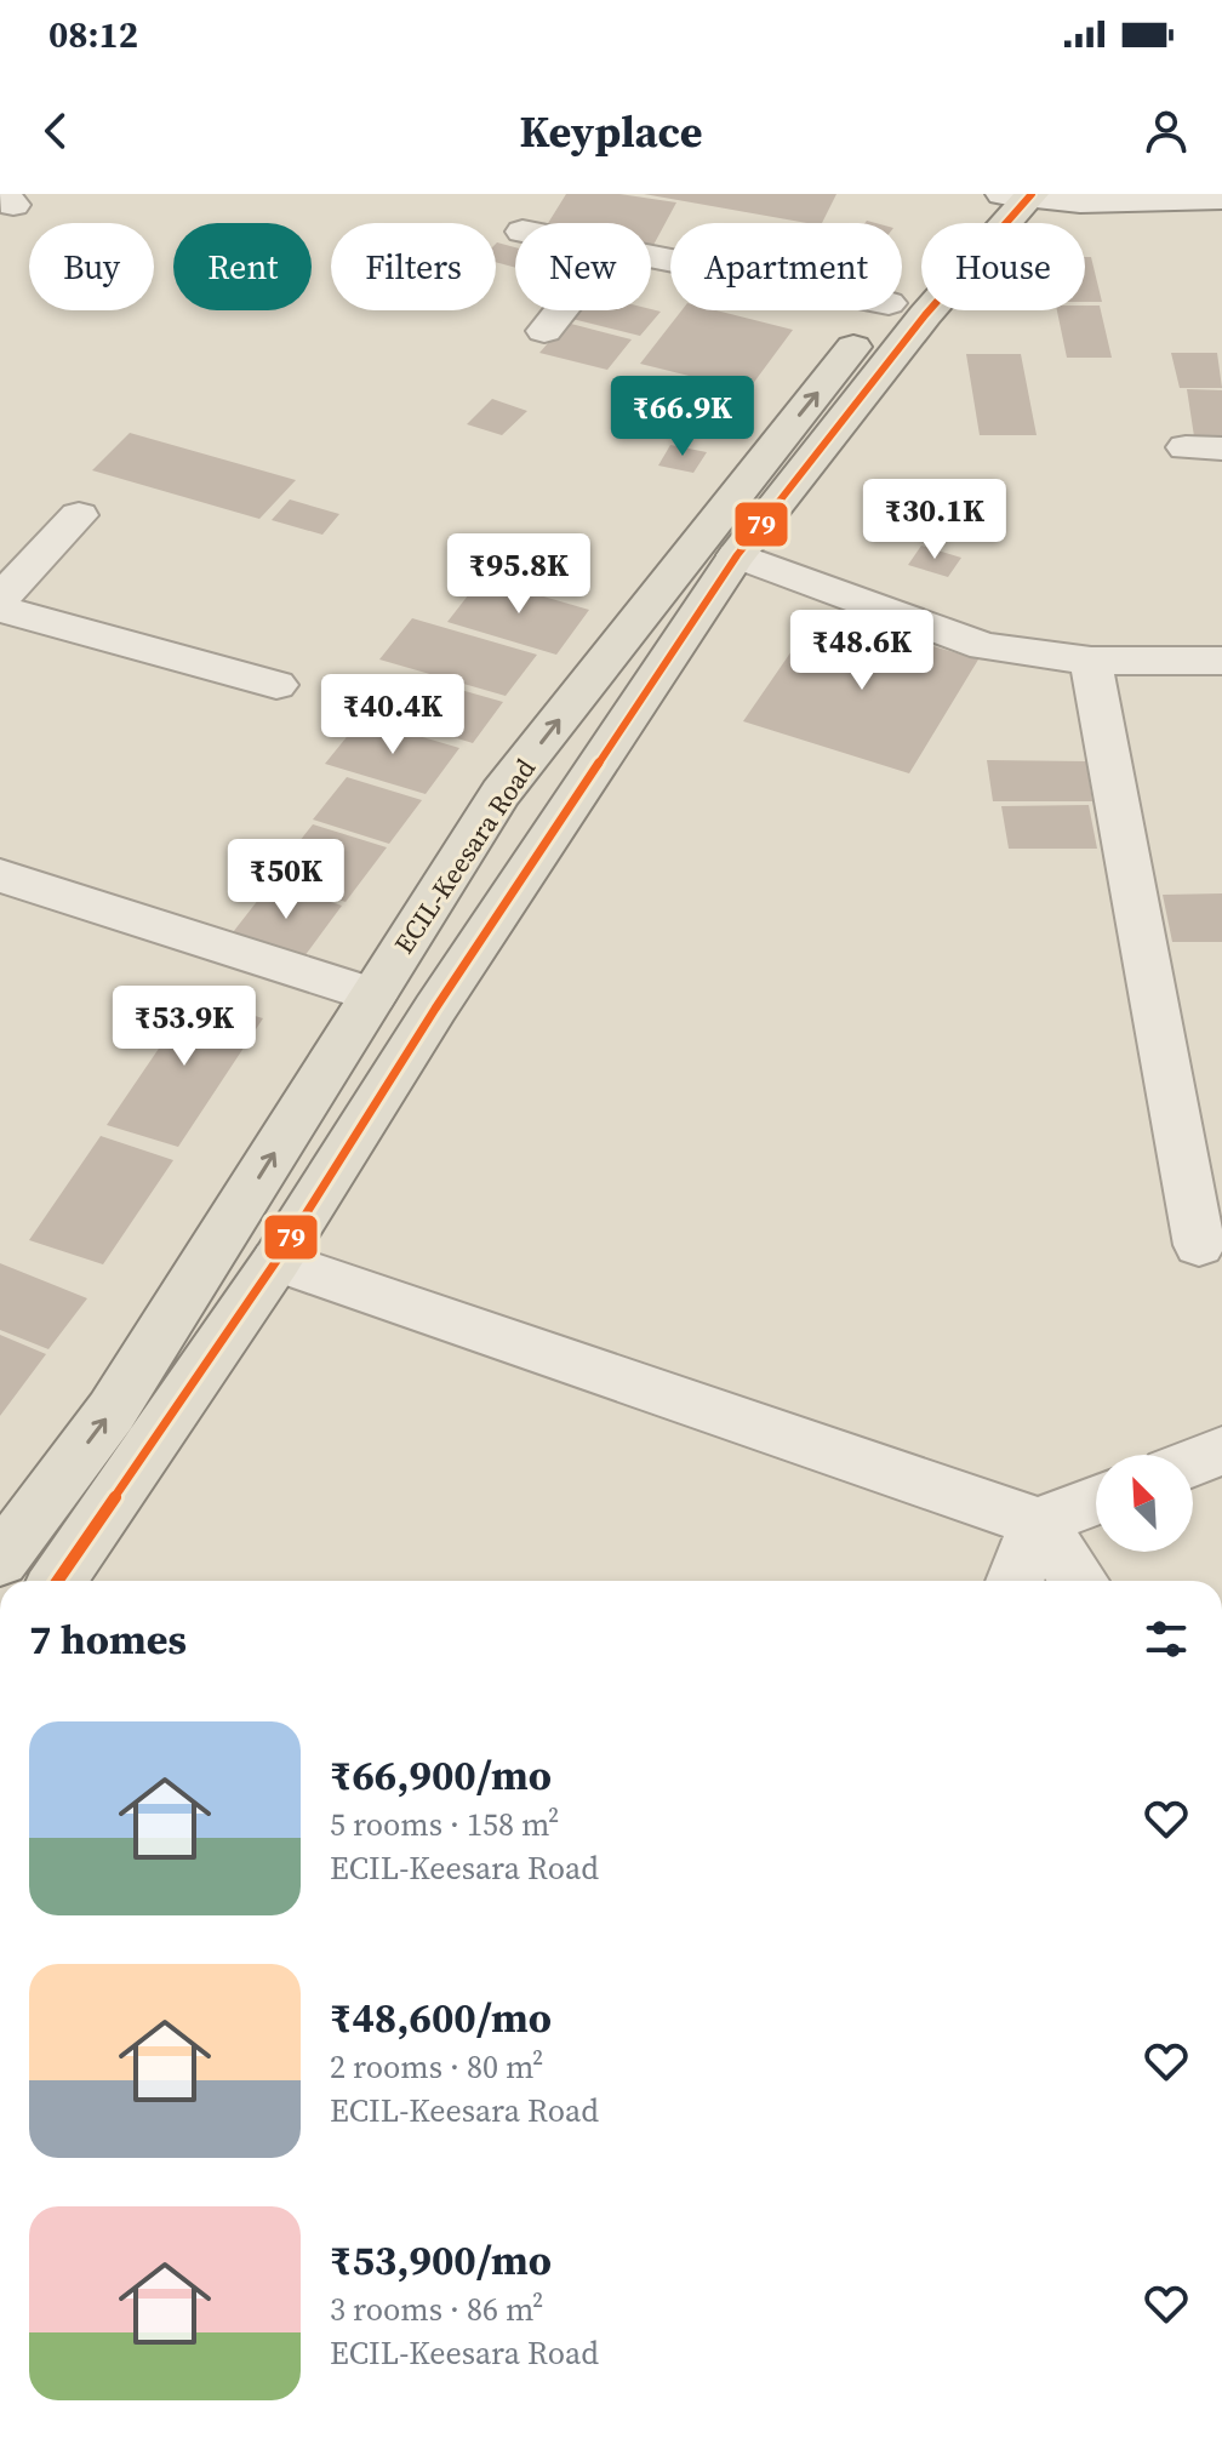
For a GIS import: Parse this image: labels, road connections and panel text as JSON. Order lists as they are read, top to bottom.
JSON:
{
  "streets": {
    "main road": ["ECIL-Keesara Road"]
  },
  "lines": ["transit line 79"],
  "north": "top left",
  "page": {
    "status": "08:12",
    "header": "Keyplace",
    "chip": [
      "Buy",
      "Rent",
      "Filters",
      "New",
      "Apartment",
      "House"
    ],
    "price": [
      "₹66.9K",
      "₹30.1K",
      "₹95.8K",
      "₹48.6K",
      "₹40.4K",
      "₹50K",
      "₹53.9K"
    ],
    "heading": "7 homes",
    "list": [
      {
        "name": "₹66,900/mo",
        "note": "5 rooms · 158 m² · ECIL-Keesara Road"
      },
      {
        "name": "₹48,600/mo",
        "note": "2 rooms · 80 m² · ECIL-Keesara Road"
      },
      {
        "name": "₹53,900/mo",
        "note": "3 rooms · 86 m² · ECIL-Keesara Road"
      }
    ]
  }
}
